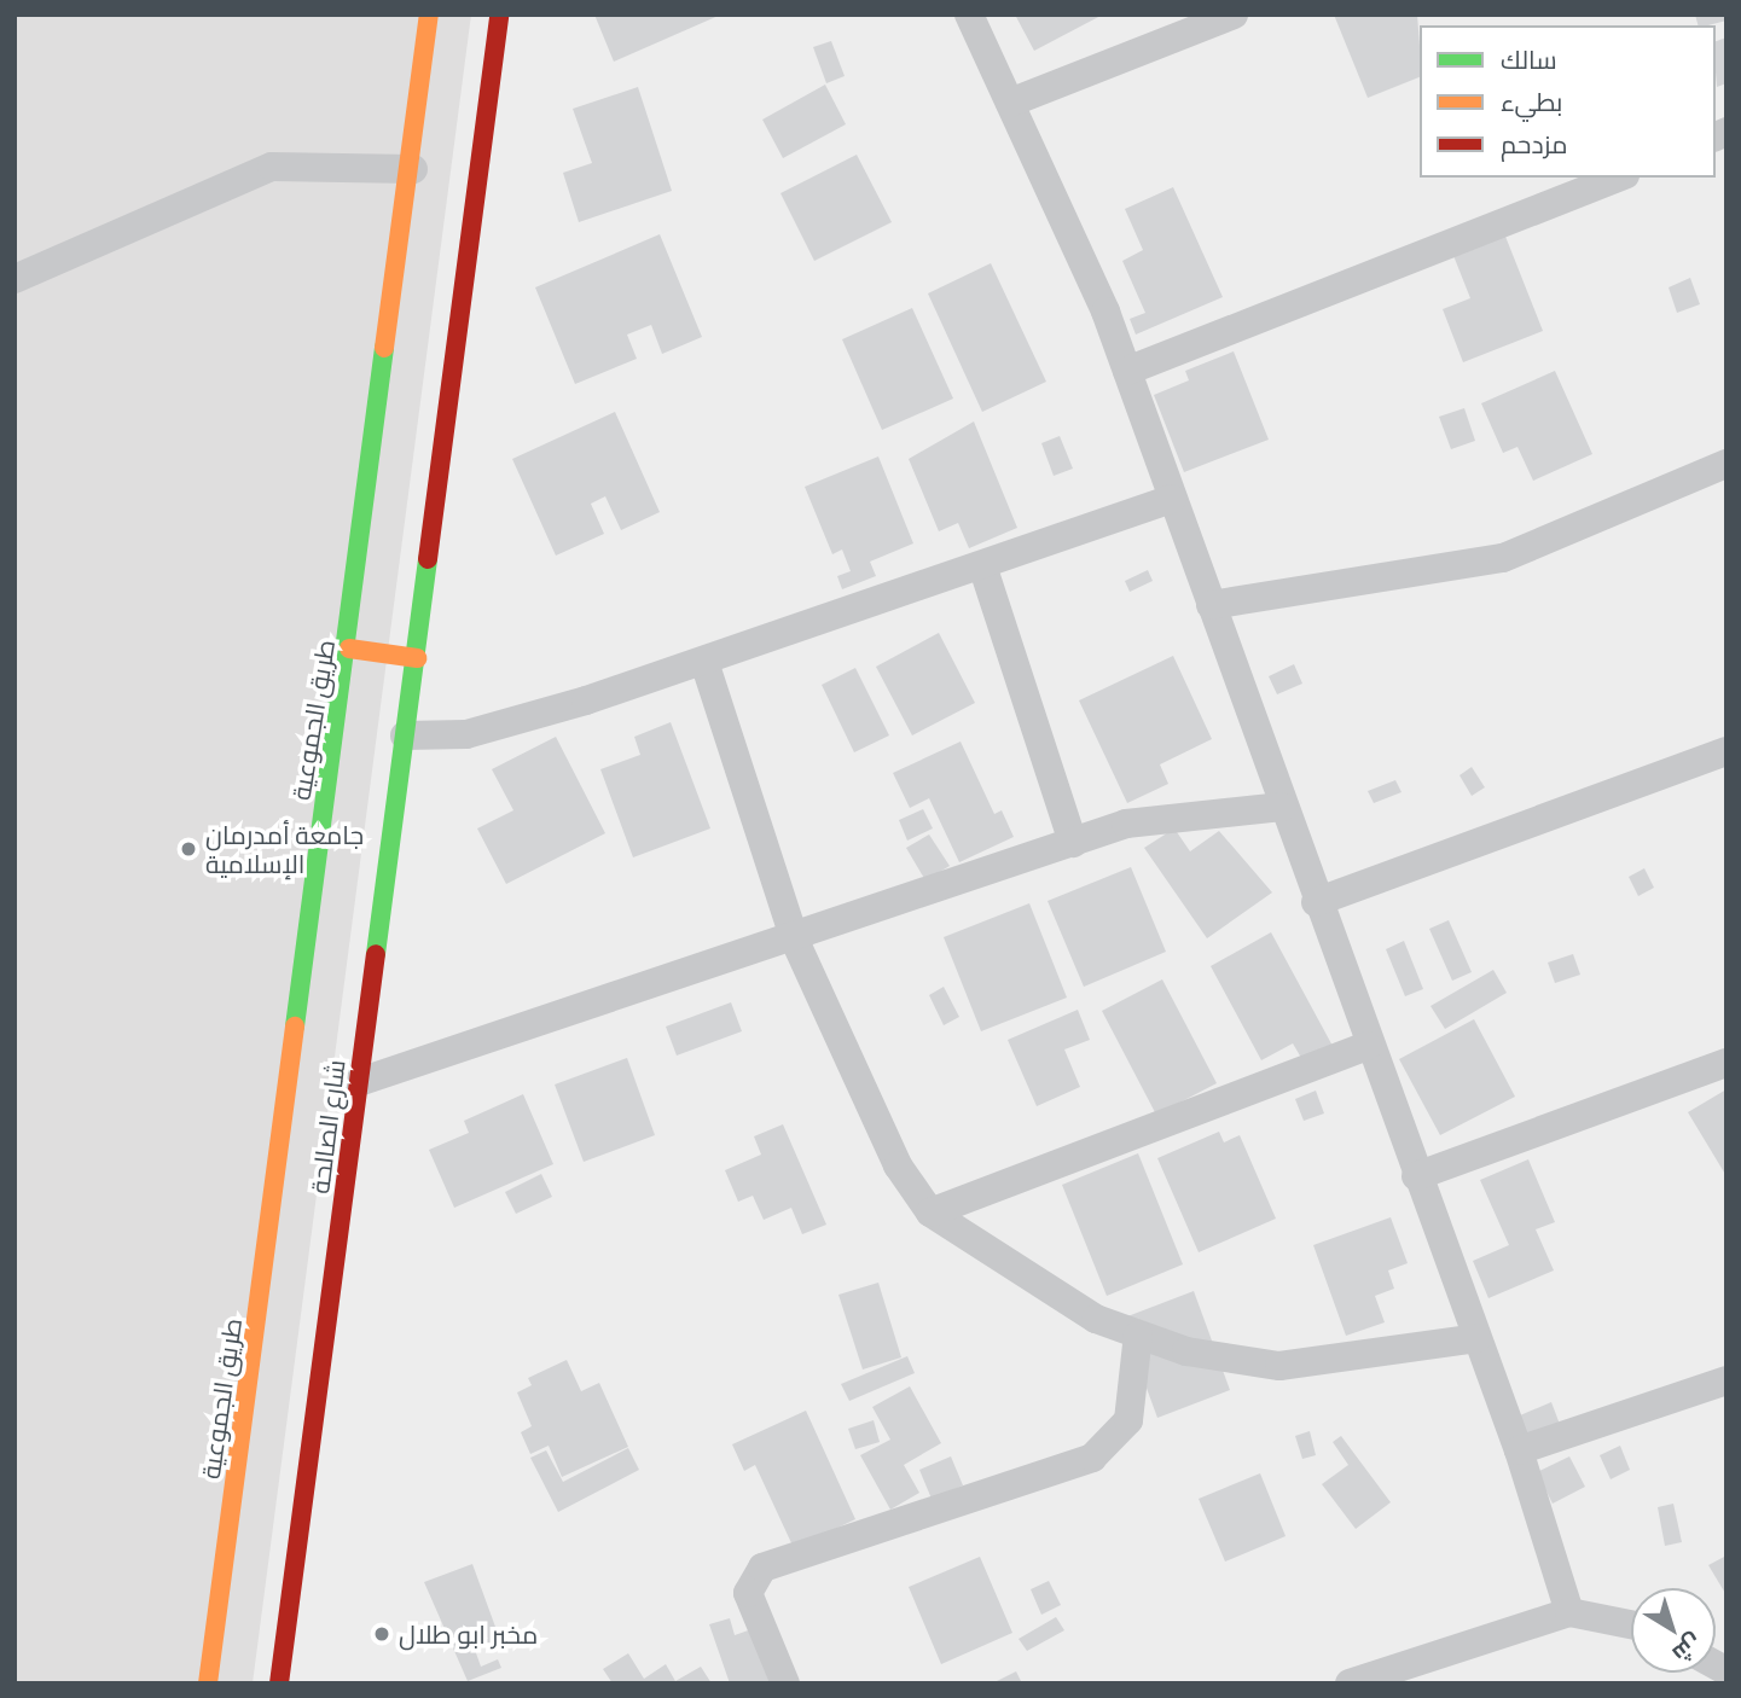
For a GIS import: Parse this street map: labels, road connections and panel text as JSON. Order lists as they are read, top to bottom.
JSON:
{
  "streets": {
    "main road": ["طريق الجموعية", "شارع الصالحة"]
  },
  "places": ["جامعة أمدرمان الإسلامية", "مخبر ابو طلال"],
  "legend": ["سالك", "بطيء", "مزدحم"],
  "north": "bottom right"
}
